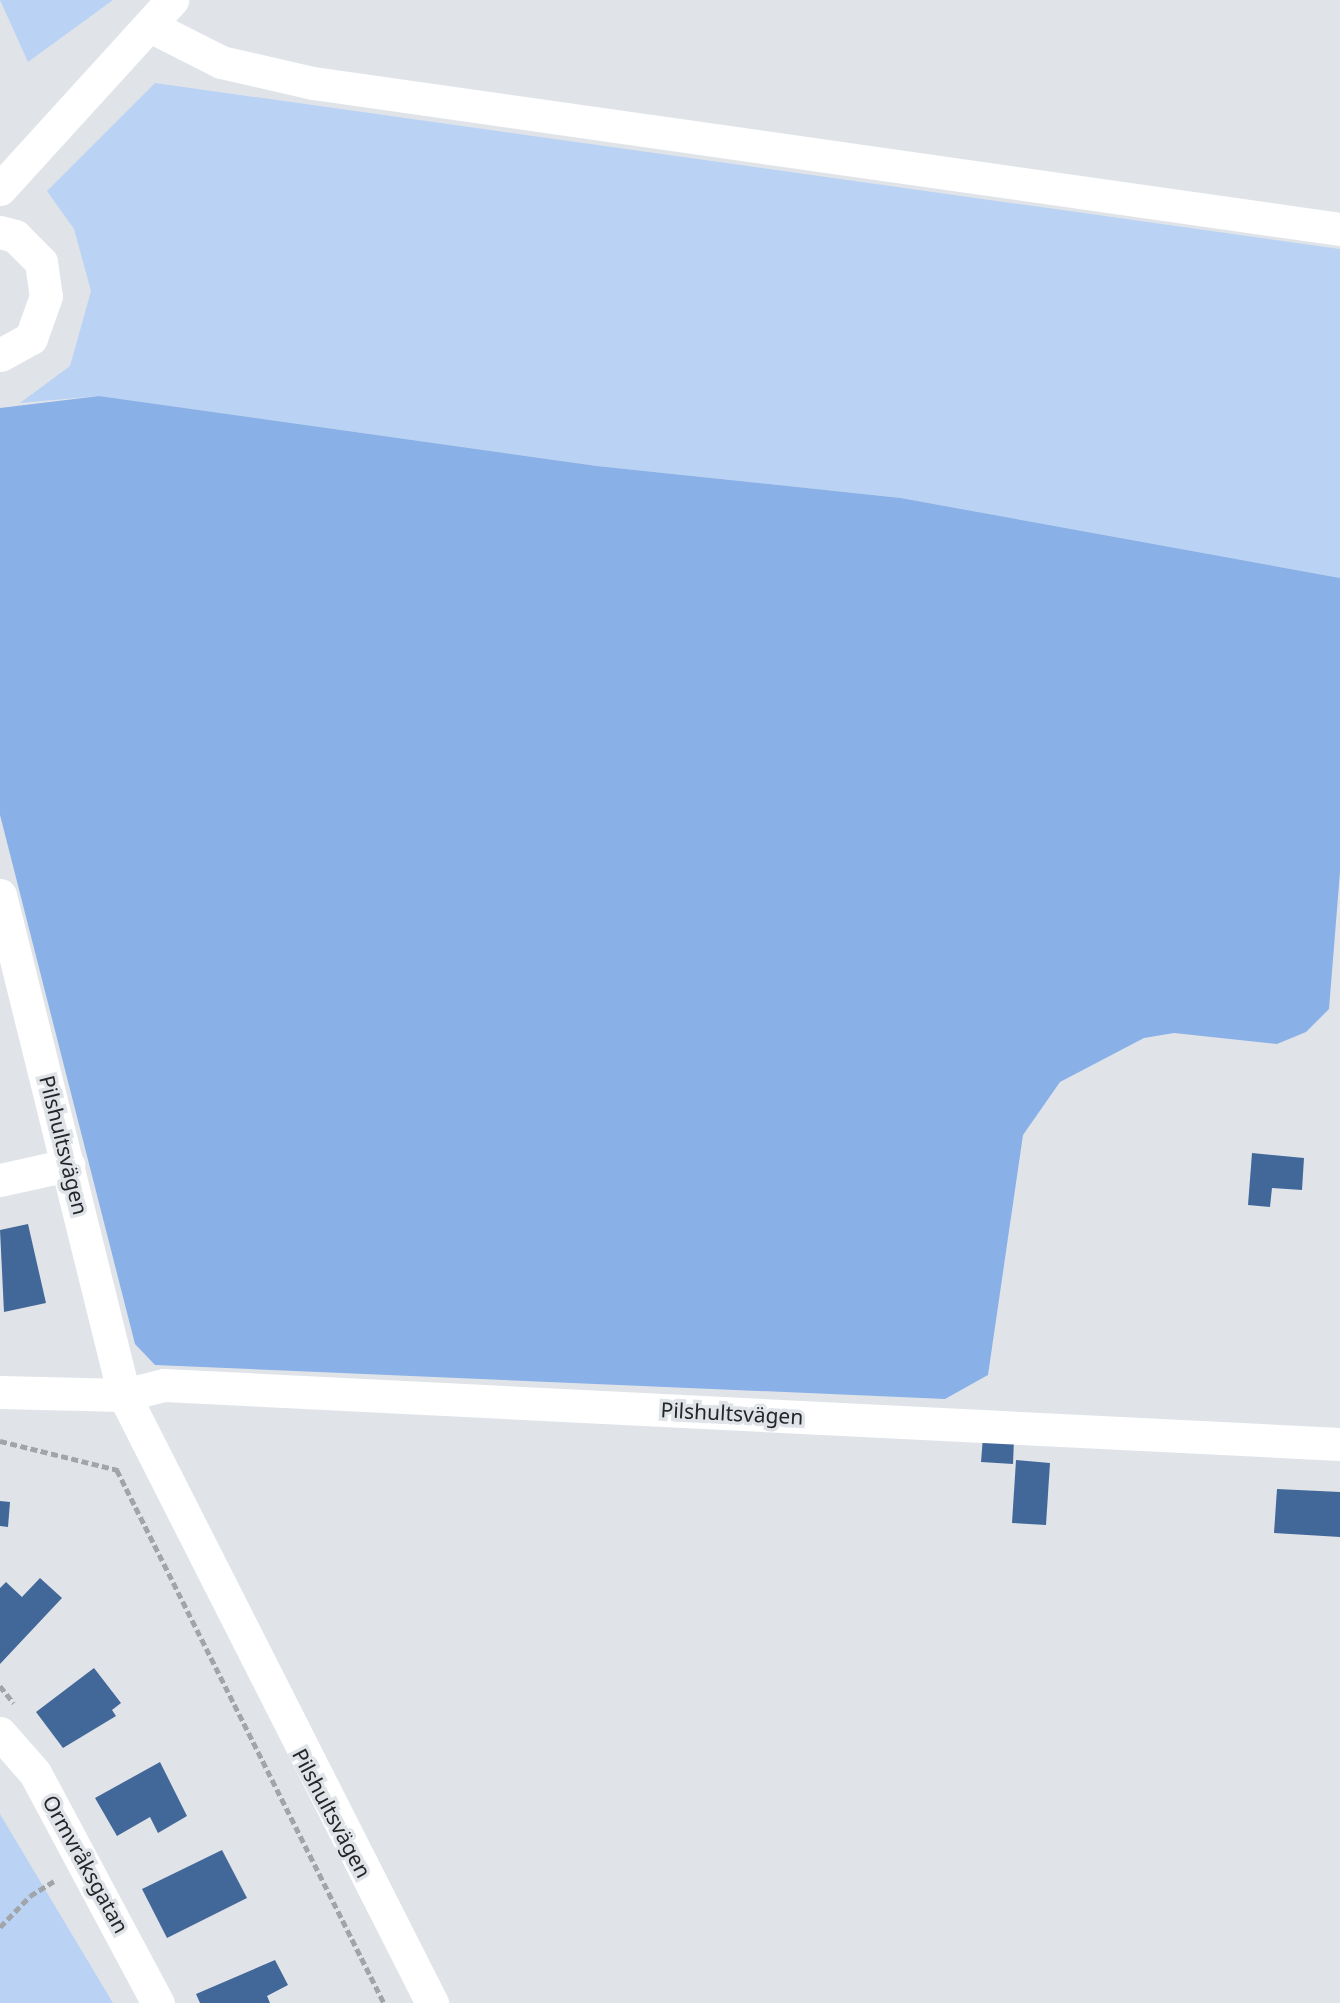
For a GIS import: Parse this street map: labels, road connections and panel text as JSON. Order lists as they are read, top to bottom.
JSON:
{
  "streets": {
    "street": ["Pilshultsvägen", "Ormvråksgatan"]
  }
}
